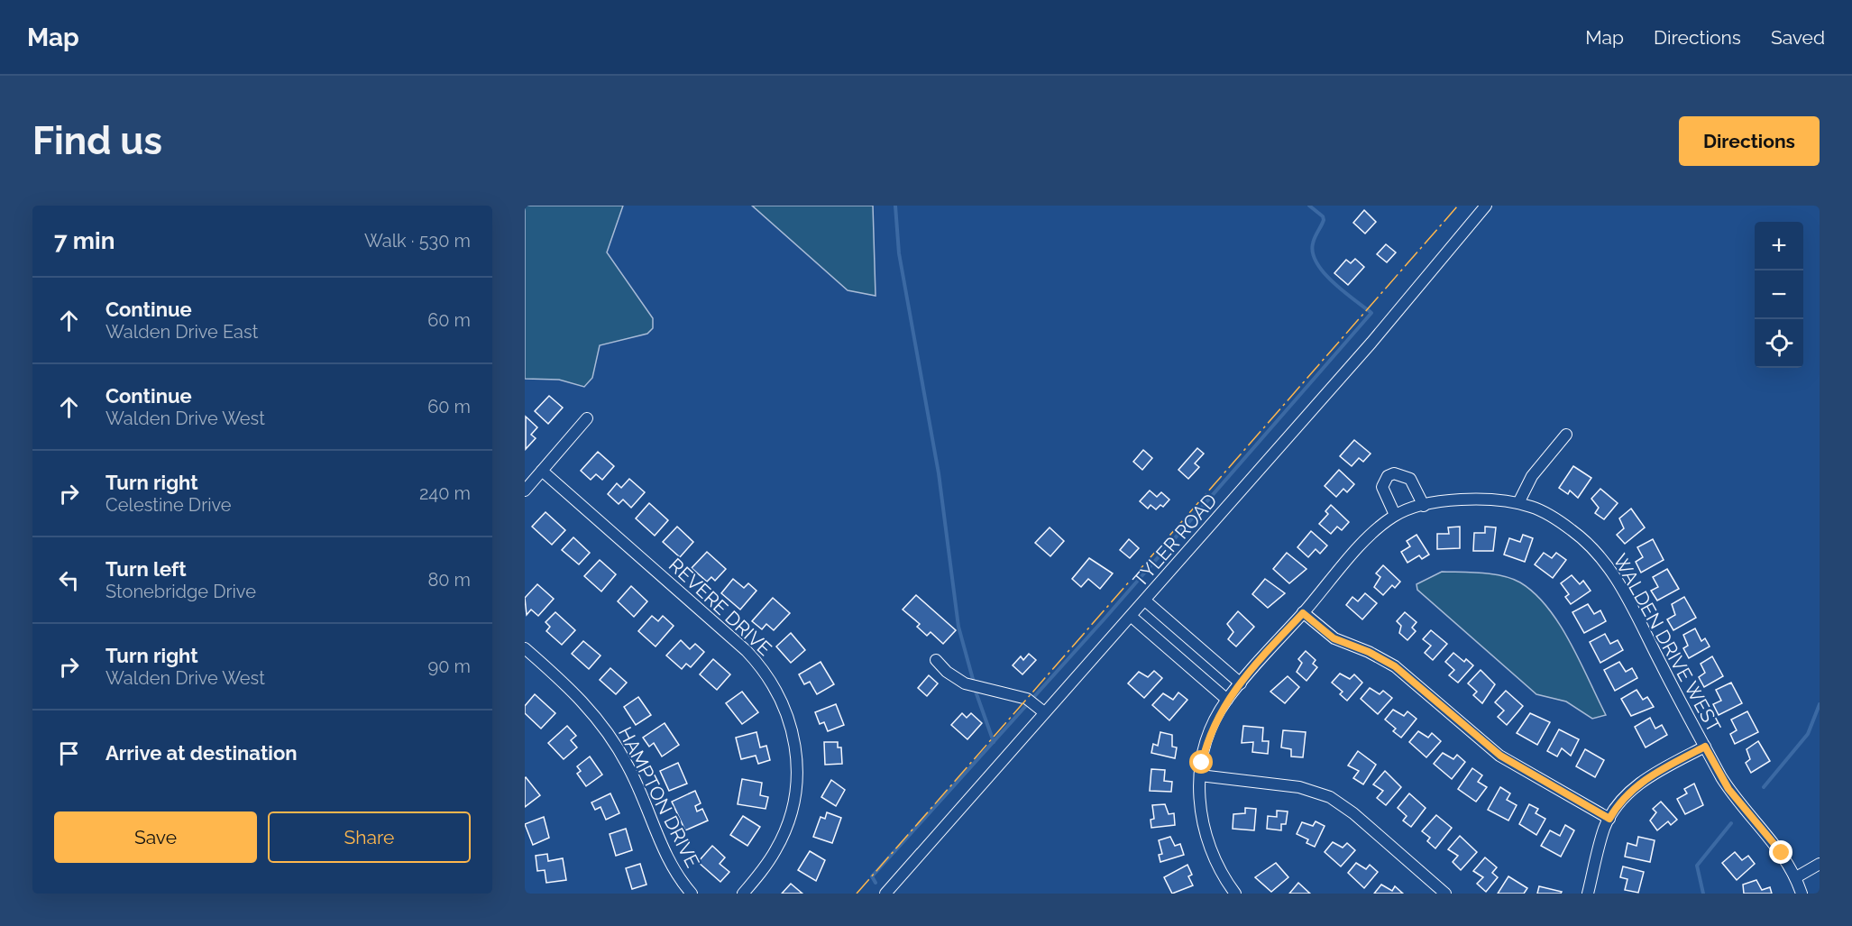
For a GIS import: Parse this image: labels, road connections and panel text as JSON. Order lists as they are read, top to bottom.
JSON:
{
  "streets": {
    "street": [
      "TYLER ROAD",
      "REVERE DRIVE",
      "WALDEN DRIVE WEST",
      "HAMPTON DRIVE"
    ]
  },
  "page": {
    "header": "Map",
    "nav": ["Map", "Directions", "Saved"],
    "buttons": [
      "Directions",
      ["Save", "Share"]
    ],
    "title": "Find us",
    "heading": ["7 min", "Walk · 530 m"],
    "map_buttons": ["+", "−"],
    "list": [
      ["Continue", "Walden Drive East", "60 m"],
      ["Continue", "Walden Drive West", "60 m"],
      ["Turn right", "Celestine Drive", "240 m"],
      ["Turn left", "Stonebridge Drive", "80 m"],
      ["Turn right", "Walden Drive West", "90 m"],
      "Arrive at destination"
    ]
  }
}
